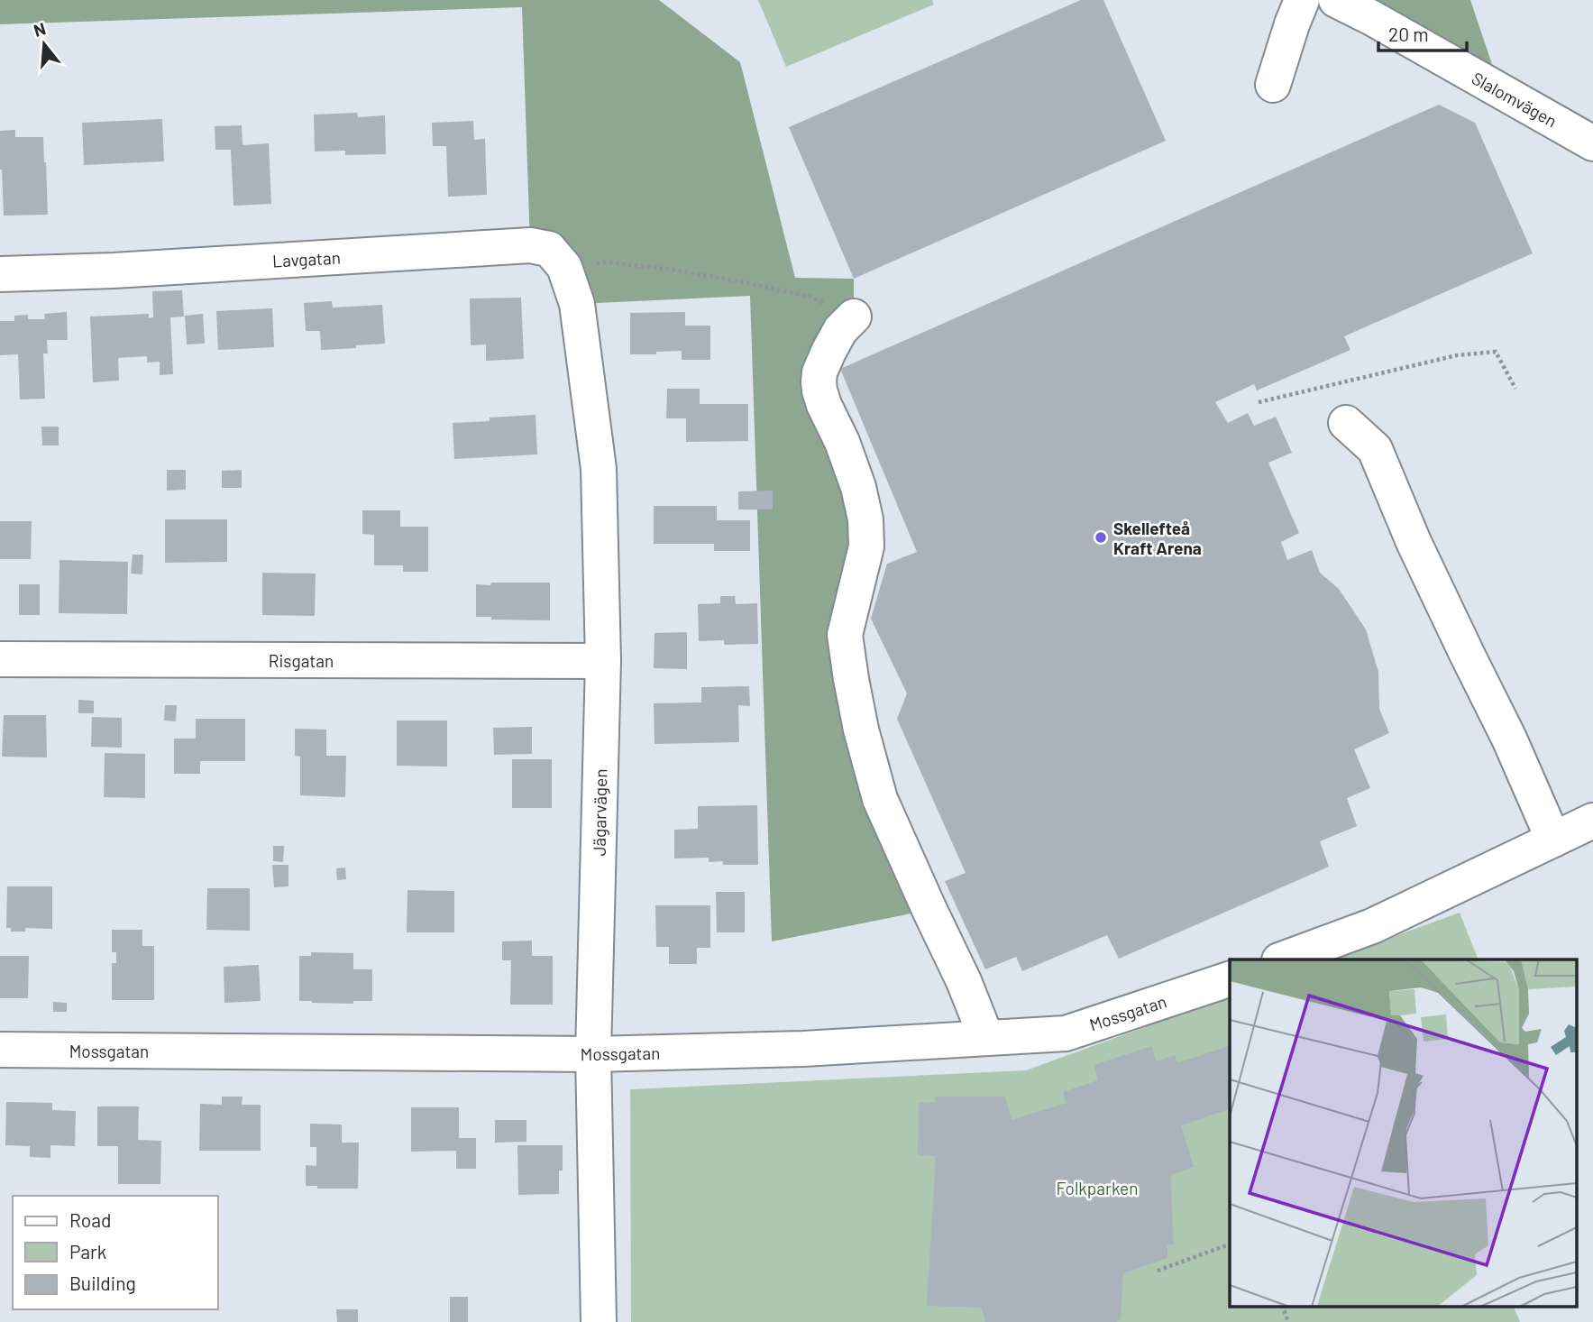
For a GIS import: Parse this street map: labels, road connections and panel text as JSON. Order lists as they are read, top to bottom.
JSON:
{
  "streets": {
    "street": [
      "Slalomvägen",
      "Lavgatan",
      "Risgatan",
      "Jägarvägen",
      "Mossgatan"
    ]
  },
  "crossings": [
    ["Lavgatan", "Jägarvägen"],
    ["Risgatan", "Jägarvägen"],
    ["Jägarvägen", "Mossgatan"]
  ],
  "parks": ["Folkparken"],
  "places": ["Skellefteå Kraft Arena"],
  "legend": ["Road", "Park", "Building"],
  "scale_bar": "20 m",
  "north": "top"
}
